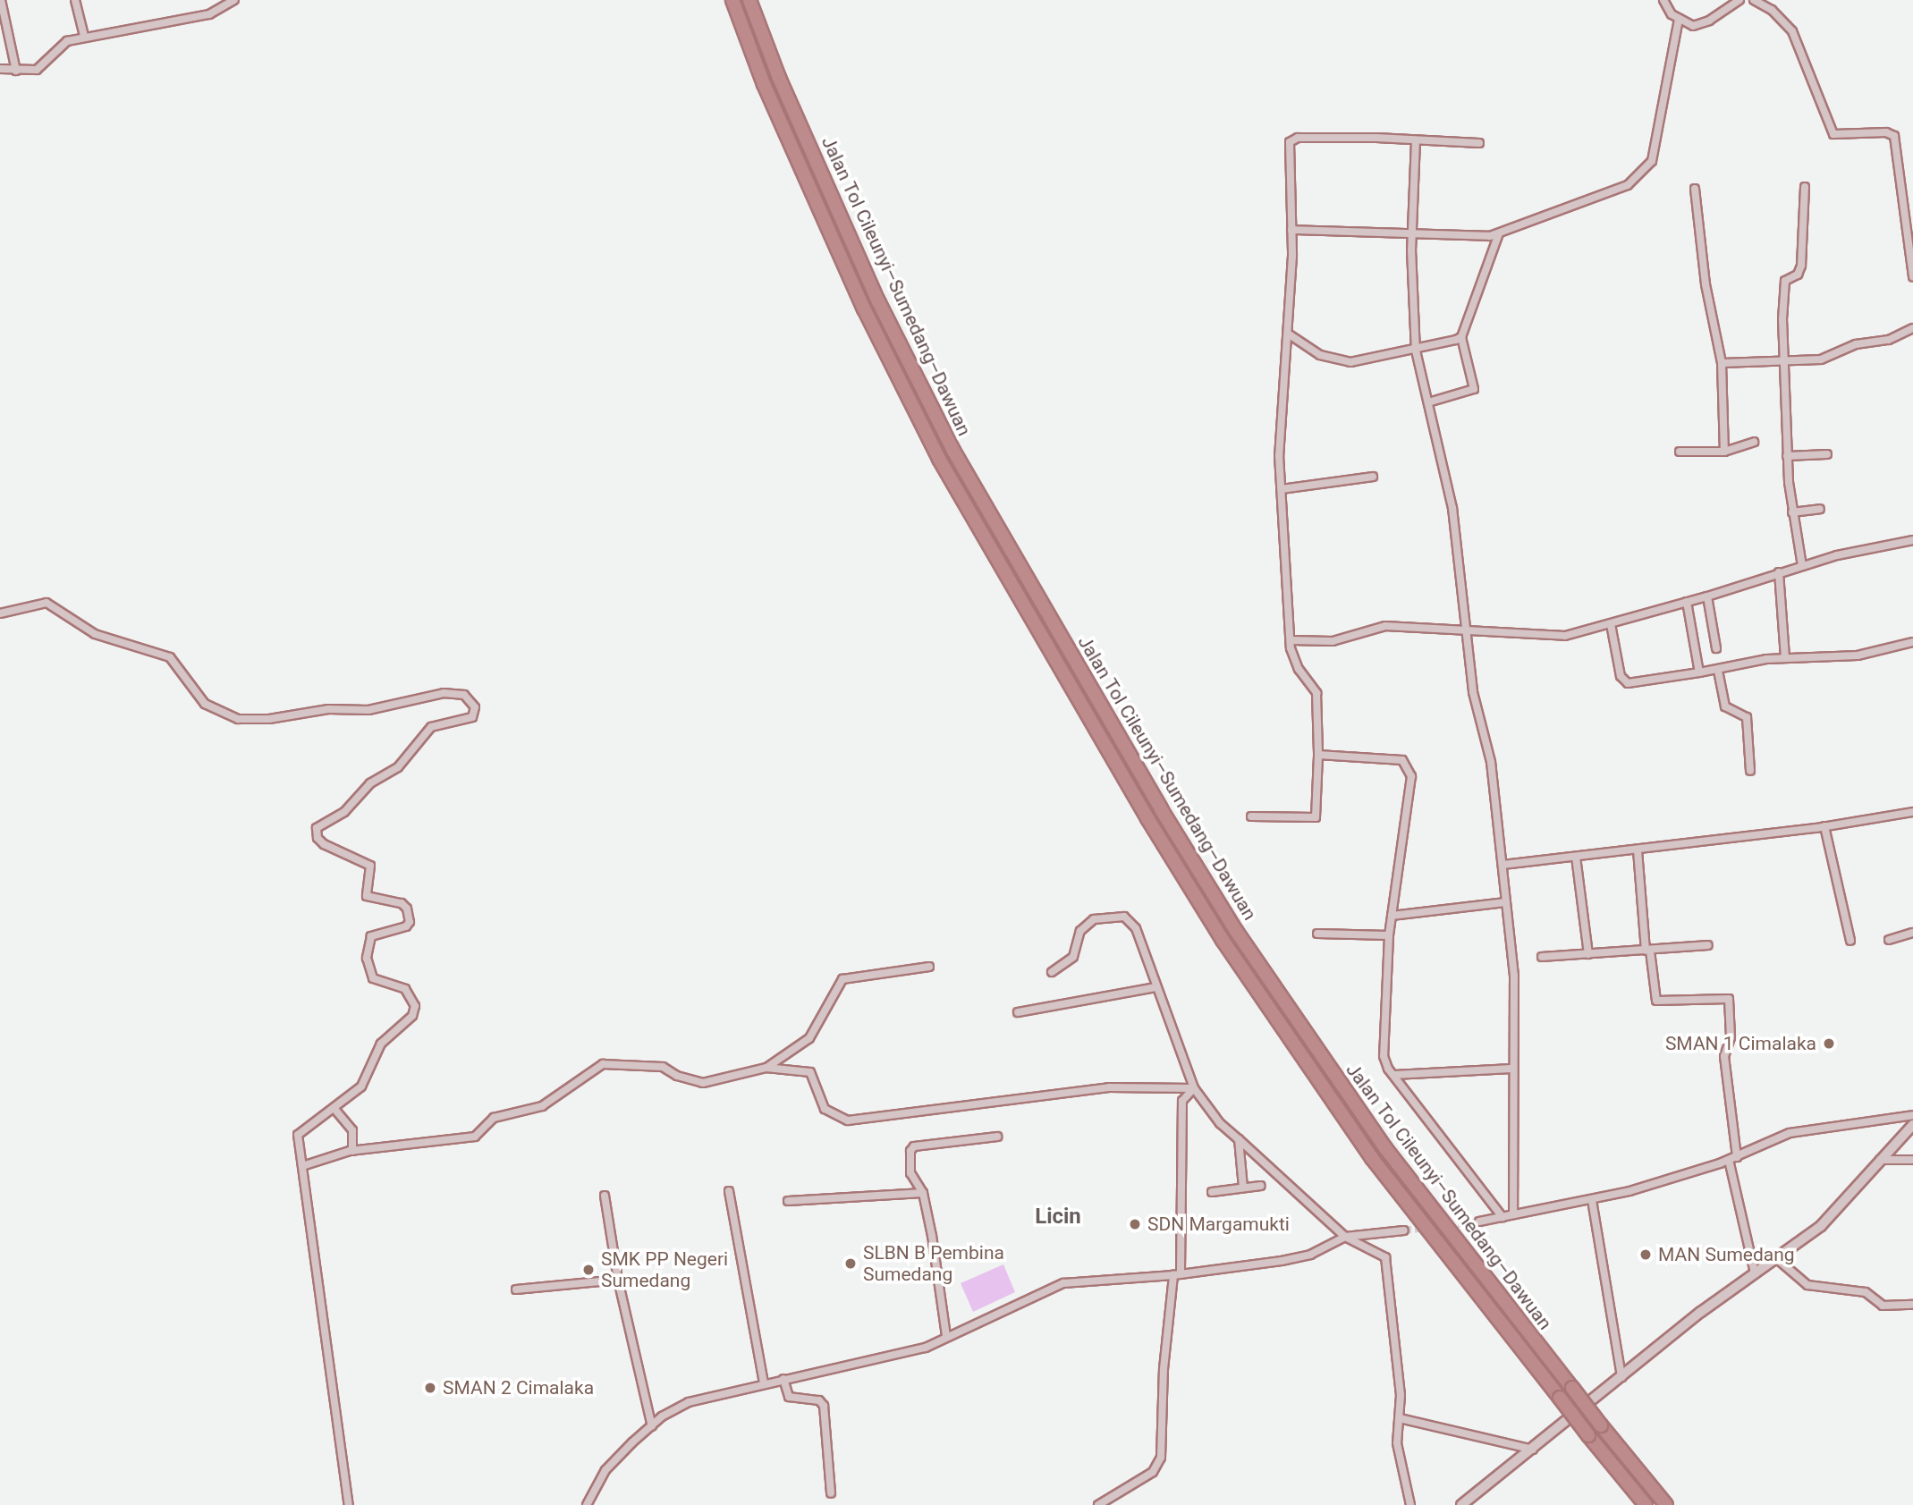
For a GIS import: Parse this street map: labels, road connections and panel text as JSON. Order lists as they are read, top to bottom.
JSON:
{
  "streets": {
    "highway": ["Jalan Tol Cileunyi–Sumedang–Dawuan"]
  },
  "districts": ["Licin"],
  "places": [
    "SMAN 1 Cimalaka",
    "SDN Margamukti",
    "MAN Sumedang",
    "SLBN B Pembina Sumedang",
    "SMK PP Negeri Sumedang",
    "SMAN 2 Cimalaka"
  ]
}
